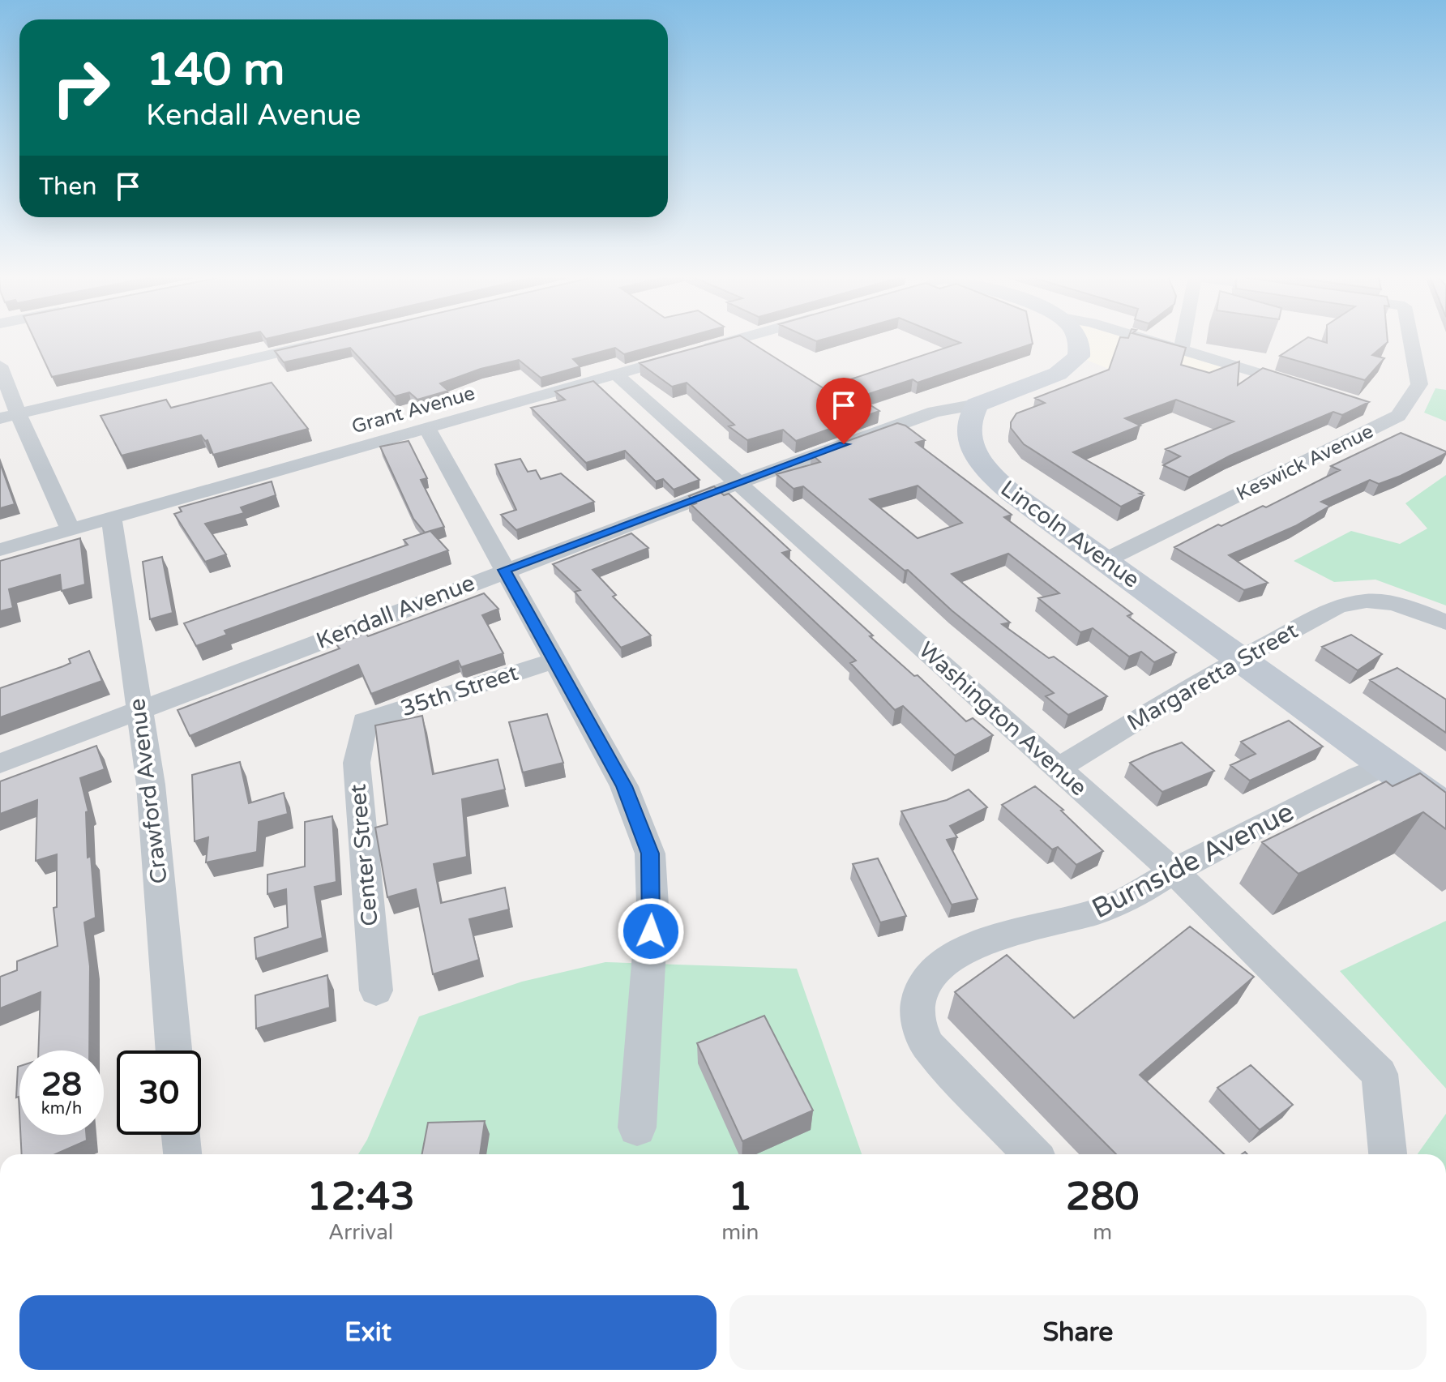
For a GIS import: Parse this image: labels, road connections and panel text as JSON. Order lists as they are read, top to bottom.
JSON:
{
  "streets": {
    "street": [
      "Grant Avenue",
      "Keswick Avenue",
      "Lincoln Avenue",
      "Kendall Avenue",
      "Margaretta Street",
      "35th Street",
      "Washington Avenue",
      "Crawford Avenue",
      "Center Street",
      "Burnside Avenue"
    ]
  },
  "crossings": [
    ["Grant Avenue", "Washington Avenue"],
    ["Grant Avenue", "Crawford Avenue"],
    ["Keswick Avenue", "Lincoln Avenue"],
    ["Lincoln Avenue", "Kendall Avenue"],
    ["Lincoln Avenue", "Margaretta Street"],
    ["Lincoln Avenue", "Burnside Avenue"],
    ["Kendall Avenue", "Washington Avenue"],
    ["Kendall Avenue", "Crawford Avenue"],
    ["Margaretta Street", "Washington Avenue"],
    ["35th Street", "Center Street"],
    ["Washington Avenue", "Burnside Avenue"]
  ],
  "page": {
    "turn": ["140 m", "Kendall Avenue"],
    "then": "Then",
    "speed": "28 km/h",
    "limit": "30",
    "eta": [
      "12:43",
      "Arrival",
      "1",
      "min",
      "280",
      "m"
    ],
    "buttons": ["Exit", "Share"]
  }
}
